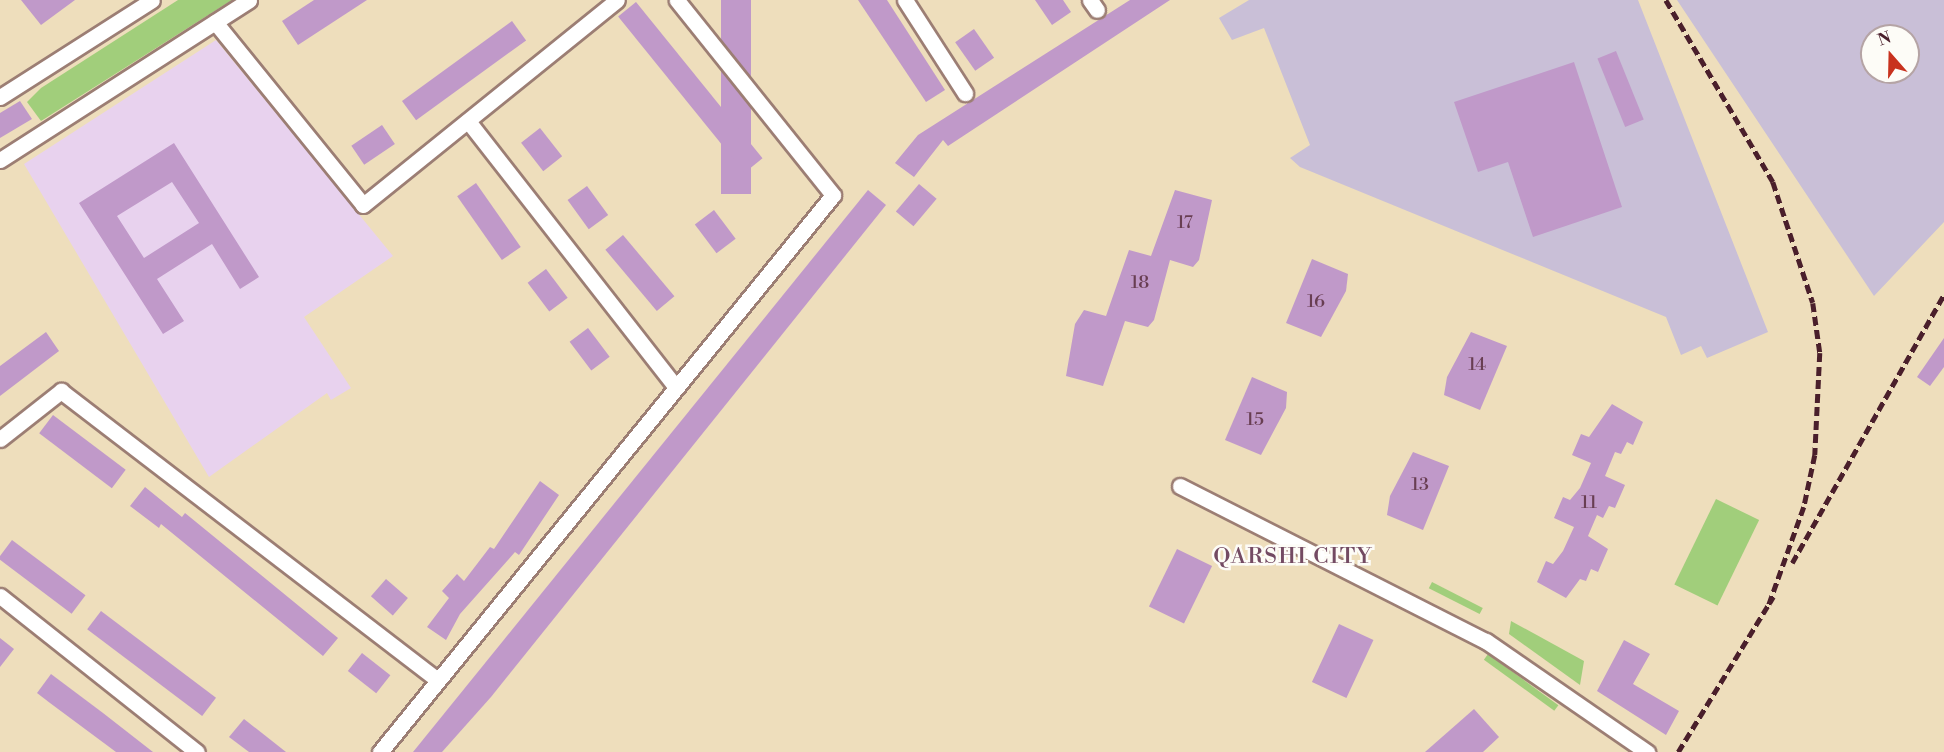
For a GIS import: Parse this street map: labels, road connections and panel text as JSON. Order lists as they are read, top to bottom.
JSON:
{
  "districts": ["QARSHI CITY"],
  "house_numbers": [
    "17",
    "18",
    "16",
    "14",
    "15",
    "13",
    "11"
  ],
  "north": "top"
}
